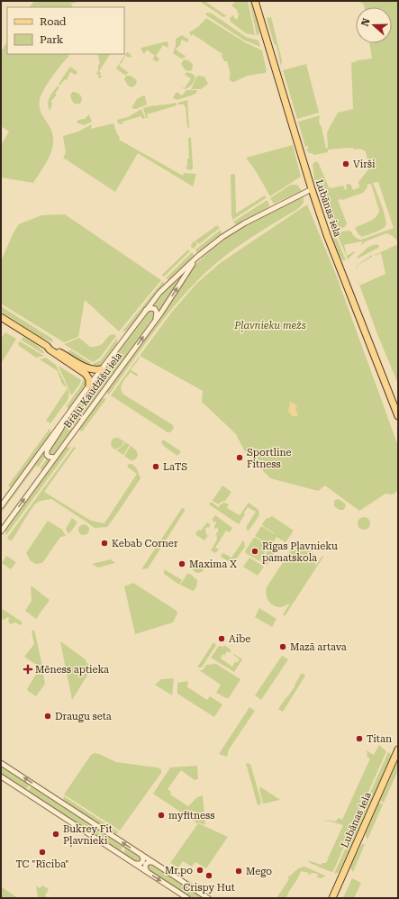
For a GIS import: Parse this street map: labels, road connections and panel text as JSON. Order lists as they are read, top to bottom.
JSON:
{
  "streets": {
    "main road": ["Lubānas iela"],
    "street": ["Brāļu Kaudzīšu iela"]
  },
  "crossings": [
    ["Lubānas iela", "Brāļu Kaudzīšu iela"]
  ],
  "parks": ["Pļavnieku mežs"],
  "places": {
    "other": [
      "Virši",
      "Sportline Fitness",
      "LaTS",
      "Kebab Corner",
      "Rīgas Pļavnieku pamatskola",
      "Maxima X",
      "Aibe",
      "Mazā artava",
      "Draugu seta",
      "Titan",
      "myfitness",
      "Bukrey Fit Pļavnieki",
      "TC \"Rīciba\"",
      "Mr.po",
      "Mego",
      "Crispy Hut"
    ],
    "health": ["Mēness aptieka"]
  },
  "legend": ["Road", "Park"],
  "north": "left"
}
